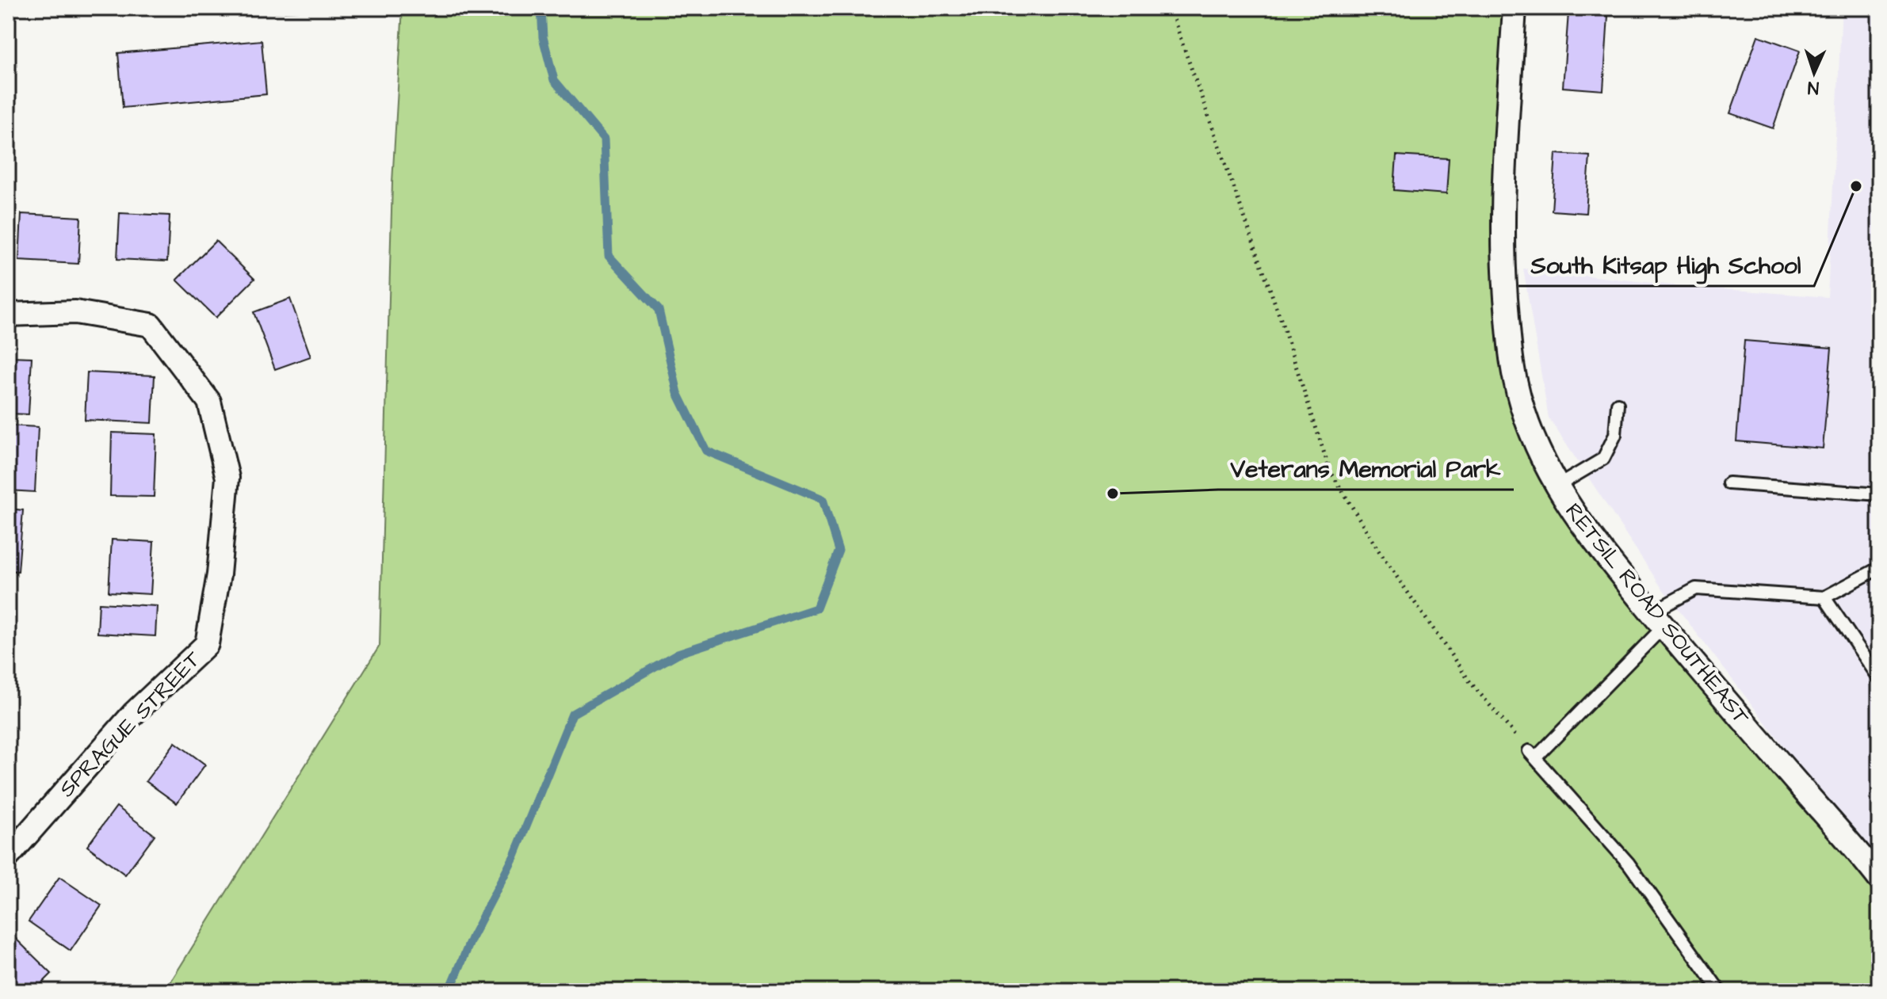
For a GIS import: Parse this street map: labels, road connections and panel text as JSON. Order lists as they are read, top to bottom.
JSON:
{
  "streets": {
    "street": ["RETSIL ROAD SOUTHEAST", "SPRAGUE STREET"]
  },
  "places": ["South Kitsap High School", "Veterans Memorial Park"],
  "north": "bottom"
}
